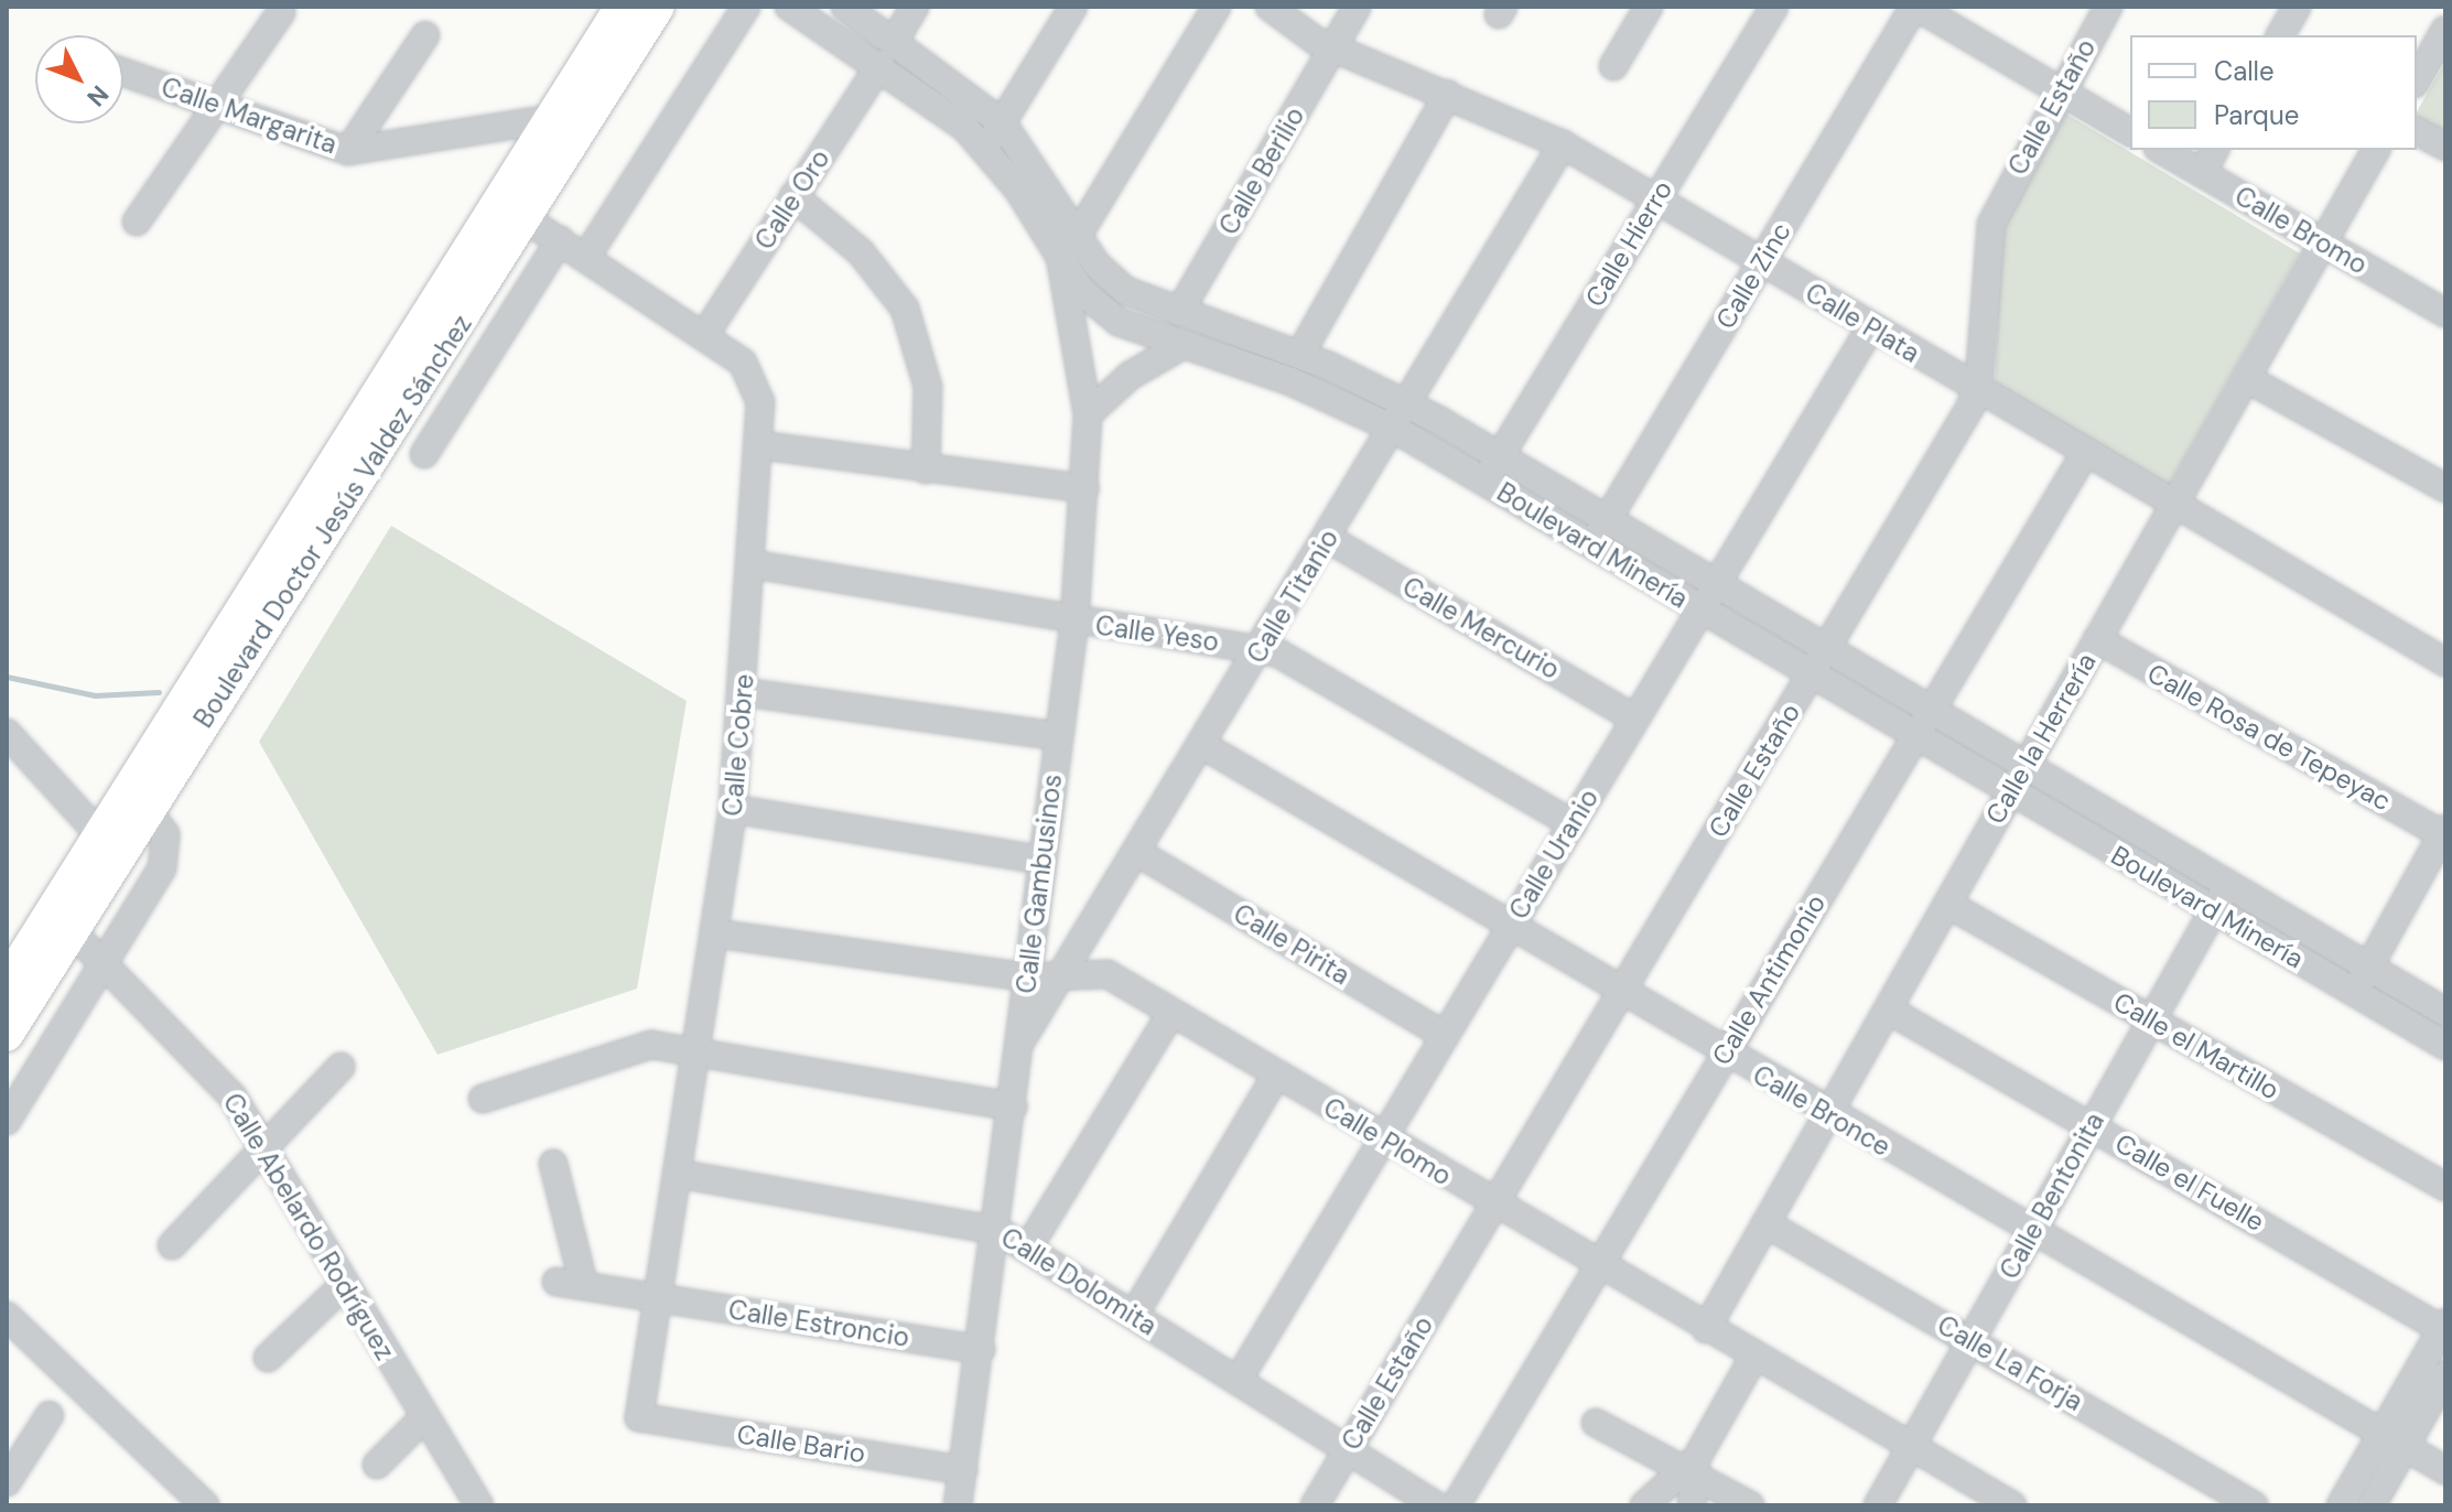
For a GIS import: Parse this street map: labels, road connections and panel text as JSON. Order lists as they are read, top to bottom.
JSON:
{
  "streets": {
    "main road": ["Boulevard Doctor Jesús Valdez Sánchez"],
    "street": [
      "Calle Estaño",
      "Calle Margarita",
      "Calle Berilio",
      "Calle Oro",
      "Calle Bromo",
      "Calle Hierro",
      "Calle Zinc",
      "Calle Plata",
      "Boulevard Minería",
      "Calle Titanio",
      "Calle Mercurio",
      "Calle Yeso",
      "Calle Rosa de Tepeyac",
      "Calle la Herrería",
      "Calle Cobre",
      "Calle Uranio",
      "Calle Gambusinos",
      "Calle Pirita",
      "Calle Antimonio",
      "Calle el Martillo",
      "Calle Bronce",
      "Calle Plomo",
      "Calle el Fuelle",
      "Calle Bentonita",
      "Calle Abelardo Rodríguez",
      "Calle Dolomita",
      "Calle Estroncio",
      "Calle La Forja",
      "Calle Bario"
    ]
  },
  "crossings": [
    ["Calle Estaño", "Calle Plata"],
    ["Calle Estaño", "Boulevard Minería"],
    ["Calle Estaño", "Calle Bronce"],
    ["Calle Estaño", "Calle Plomo"],
    ["Calle Estaño", "Calle Dolomita"],
    ["Calle Margarita", "Boulevard Doctor Jesús Valdez Sánchez"],
    ["Calle Berilio", "Calle Plata"],
    ["Calle Berilio", "Boulevard Minería"],
    ["Calle Oro", "Boulevard Minería"],
    ["Calle Oro", "Calle Cobre"],
    ["Calle Bromo", "Calle la Herrería"],
    ["Calle Hierro", "Calle Plata"],
    ["Calle Hierro", "Boulevard Minería"],
    ["Calle Zinc", "Calle Plata"],
    ["Calle Zinc", "Boulevard Minería"],
    ["Calle Plata", "Calle Titanio"],
    ["Calle Plata", "Calle la Herrería"],
    ["Calle Plata", "Calle Uranio"],
    ["Calle Plata", "Calle Antimonio"],
    ["Boulevard Doctor Jesús Valdez Sánchez", "Calle Cobre"],
    ["Boulevard Doctor Jesús Valdez Sánchez", "Calle Abelardo Rodríguez"],
    ["Boulevard Minería", "Calle Titanio"],
    ["Boulevard Minería", "Calle la Herrería"],
    ["Boulevard Minería", "Calle Uranio"],
    ["Boulevard Minería", "Calle Gambusinos"],
    ["Boulevard Minería", "Calle Antimonio"],
    ["Boulevard Minería", "Calle Bentonita"],
    ["Calle Titanio", "Calle Mercurio"],
    ["Calle Titanio", "Calle Yeso"],
    ["Calle Titanio", "Calle Gambusinos"],
    ["Calle Titanio", "Calle Pirita"],
    ["Calle Titanio", "Calle Bronce"],
    ["Calle Titanio", "Calle Plomo"],
    ["Calle Mercurio", "Calle Uranio"],
    ["Calle Yeso", "Calle Cobre"],
    ["Calle Yeso", "Calle Uranio"],
    ["Calle Yeso", "Calle Gambusinos"],
    ["Calle Rosa de Tepeyac", "Calle la Herrería"],
    ["Calle la Herrería", "Calle el Martillo"],
    ["Calle la Herrería", "Calle Bronce"],
    ["Calle la Herrería", "Calle Plomo"],
    ["Calle la Herrería", "Calle el Fuelle"],
    ["Calle la Herrería", "Calle La Forja"],
    ["Calle Cobre", "Calle Plomo"],
    ["Calle Cobre", "Calle Dolomita"],
    ["Calle Cobre", "Calle Estroncio"],
    ["Calle Cobre", "Calle Bario"],
    ["Calle Uranio", "Calle Pirita"],
    ["Calle Uranio", "Calle Bronce"],
    ["Calle Uranio", "Calle Plomo"],
    ["Calle Uranio", "Calle Dolomita"],
    ["Calle Gambusinos", "Calle Plomo"],
    ["Calle Gambusinos", "Calle Dolomita"],
    ["Calle Gambusinos", "Calle Estroncio"],
    ["Calle Gambusinos", "Calle Bario"],
    ["Calle Antimonio", "Calle Bronce"],
    ["Calle Antimonio", "Calle Plomo"],
    ["Calle el Martillo", "Calle Bentonita"],
    ["Calle Bronce", "Calle Bentonita"],
    ["Calle Plomo", "Calle Bentonita"],
    ["Calle el Fuelle", "Calle Bentonita"],
    ["Calle Bentonita", "Calle La Forja"]
  ],
  "legend": ["Calle", "Parque"],
  "north": "bottom right"
}
